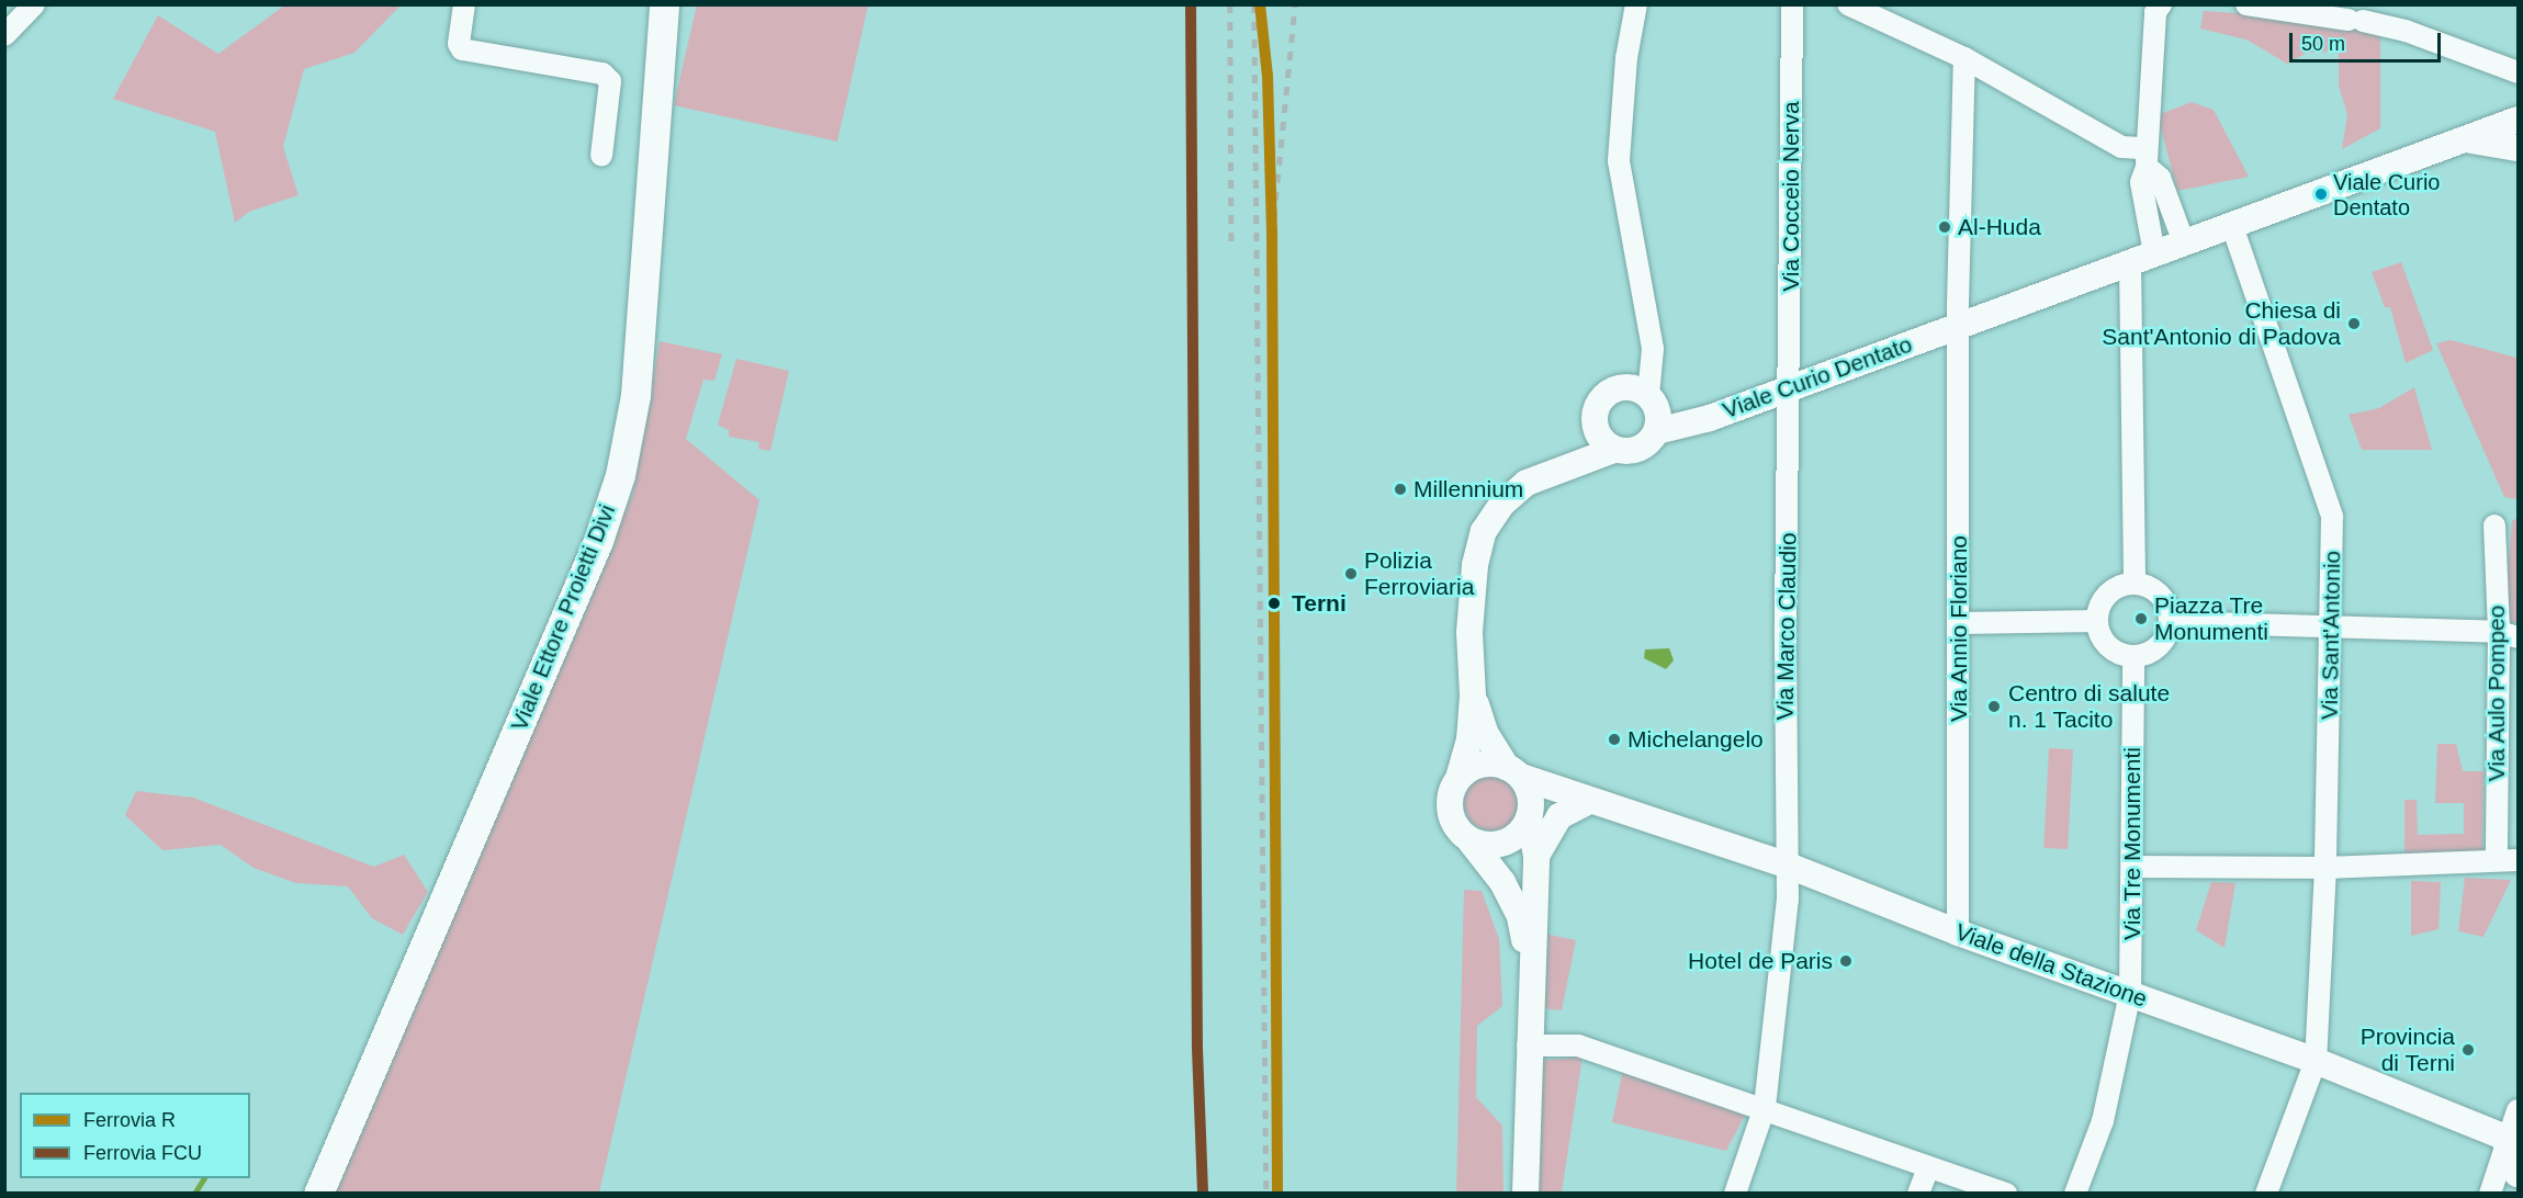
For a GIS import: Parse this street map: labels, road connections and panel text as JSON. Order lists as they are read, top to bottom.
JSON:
{
  "streets": {
    "main road": ["Viale Ettore Proietti Divi"],
    "street": [
      "Via Cocceio Nerva",
      "Viale Curio Dentato",
      "Via Marco Claudio",
      "Via Annio Floriano",
      "Via Sant'Antonio",
      "Via Aulo Pompeo",
      "Via Tre Monumenti",
      "Viale della Stazione"
    ]
  },
  "crossings": [
    ["Via Cocceio Nerva", "Viale Curio Dentato"],
    ["Via Cocceio Nerva", "Via Marco Claudio"],
    ["Viale Curio Dentato", "Via Marco Claudio"],
    ["Viale Curio Dentato", "Via Annio Floriano"],
    ["Viale Curio Dentato", "Via Sant'Antonio"],
    ["Via Marco Claudio", "Viale della Stazione"],
    ["Via Annio Floriano", "Viale della Stazione"],
    ["Via Sant'Antonio", "Viale della Stazione"],
    ["Via Tre Monumenti", "Viale della Stazione"]
  ],
  "places": [
    "Viale Curio Dentato",
    "Al-Huda",
    "Chiesa di Sant'Antonio di Padova",
    "Millennium",
    "Polizia Ferroviaria",
    "Terni",
    "Piazza Tre Monumenti",
    "Centro di salute n. 1 Tacito",
    "Michelangelo",
    "Hotel de Paris",
    "Provincia di Terni"
  ],
  "lines": ["rail line R", "rail line FCU"],
  "legend": ["Ferrovia R", "Ferrovia FCU"],
  "scale_bar": "50 m"
}
